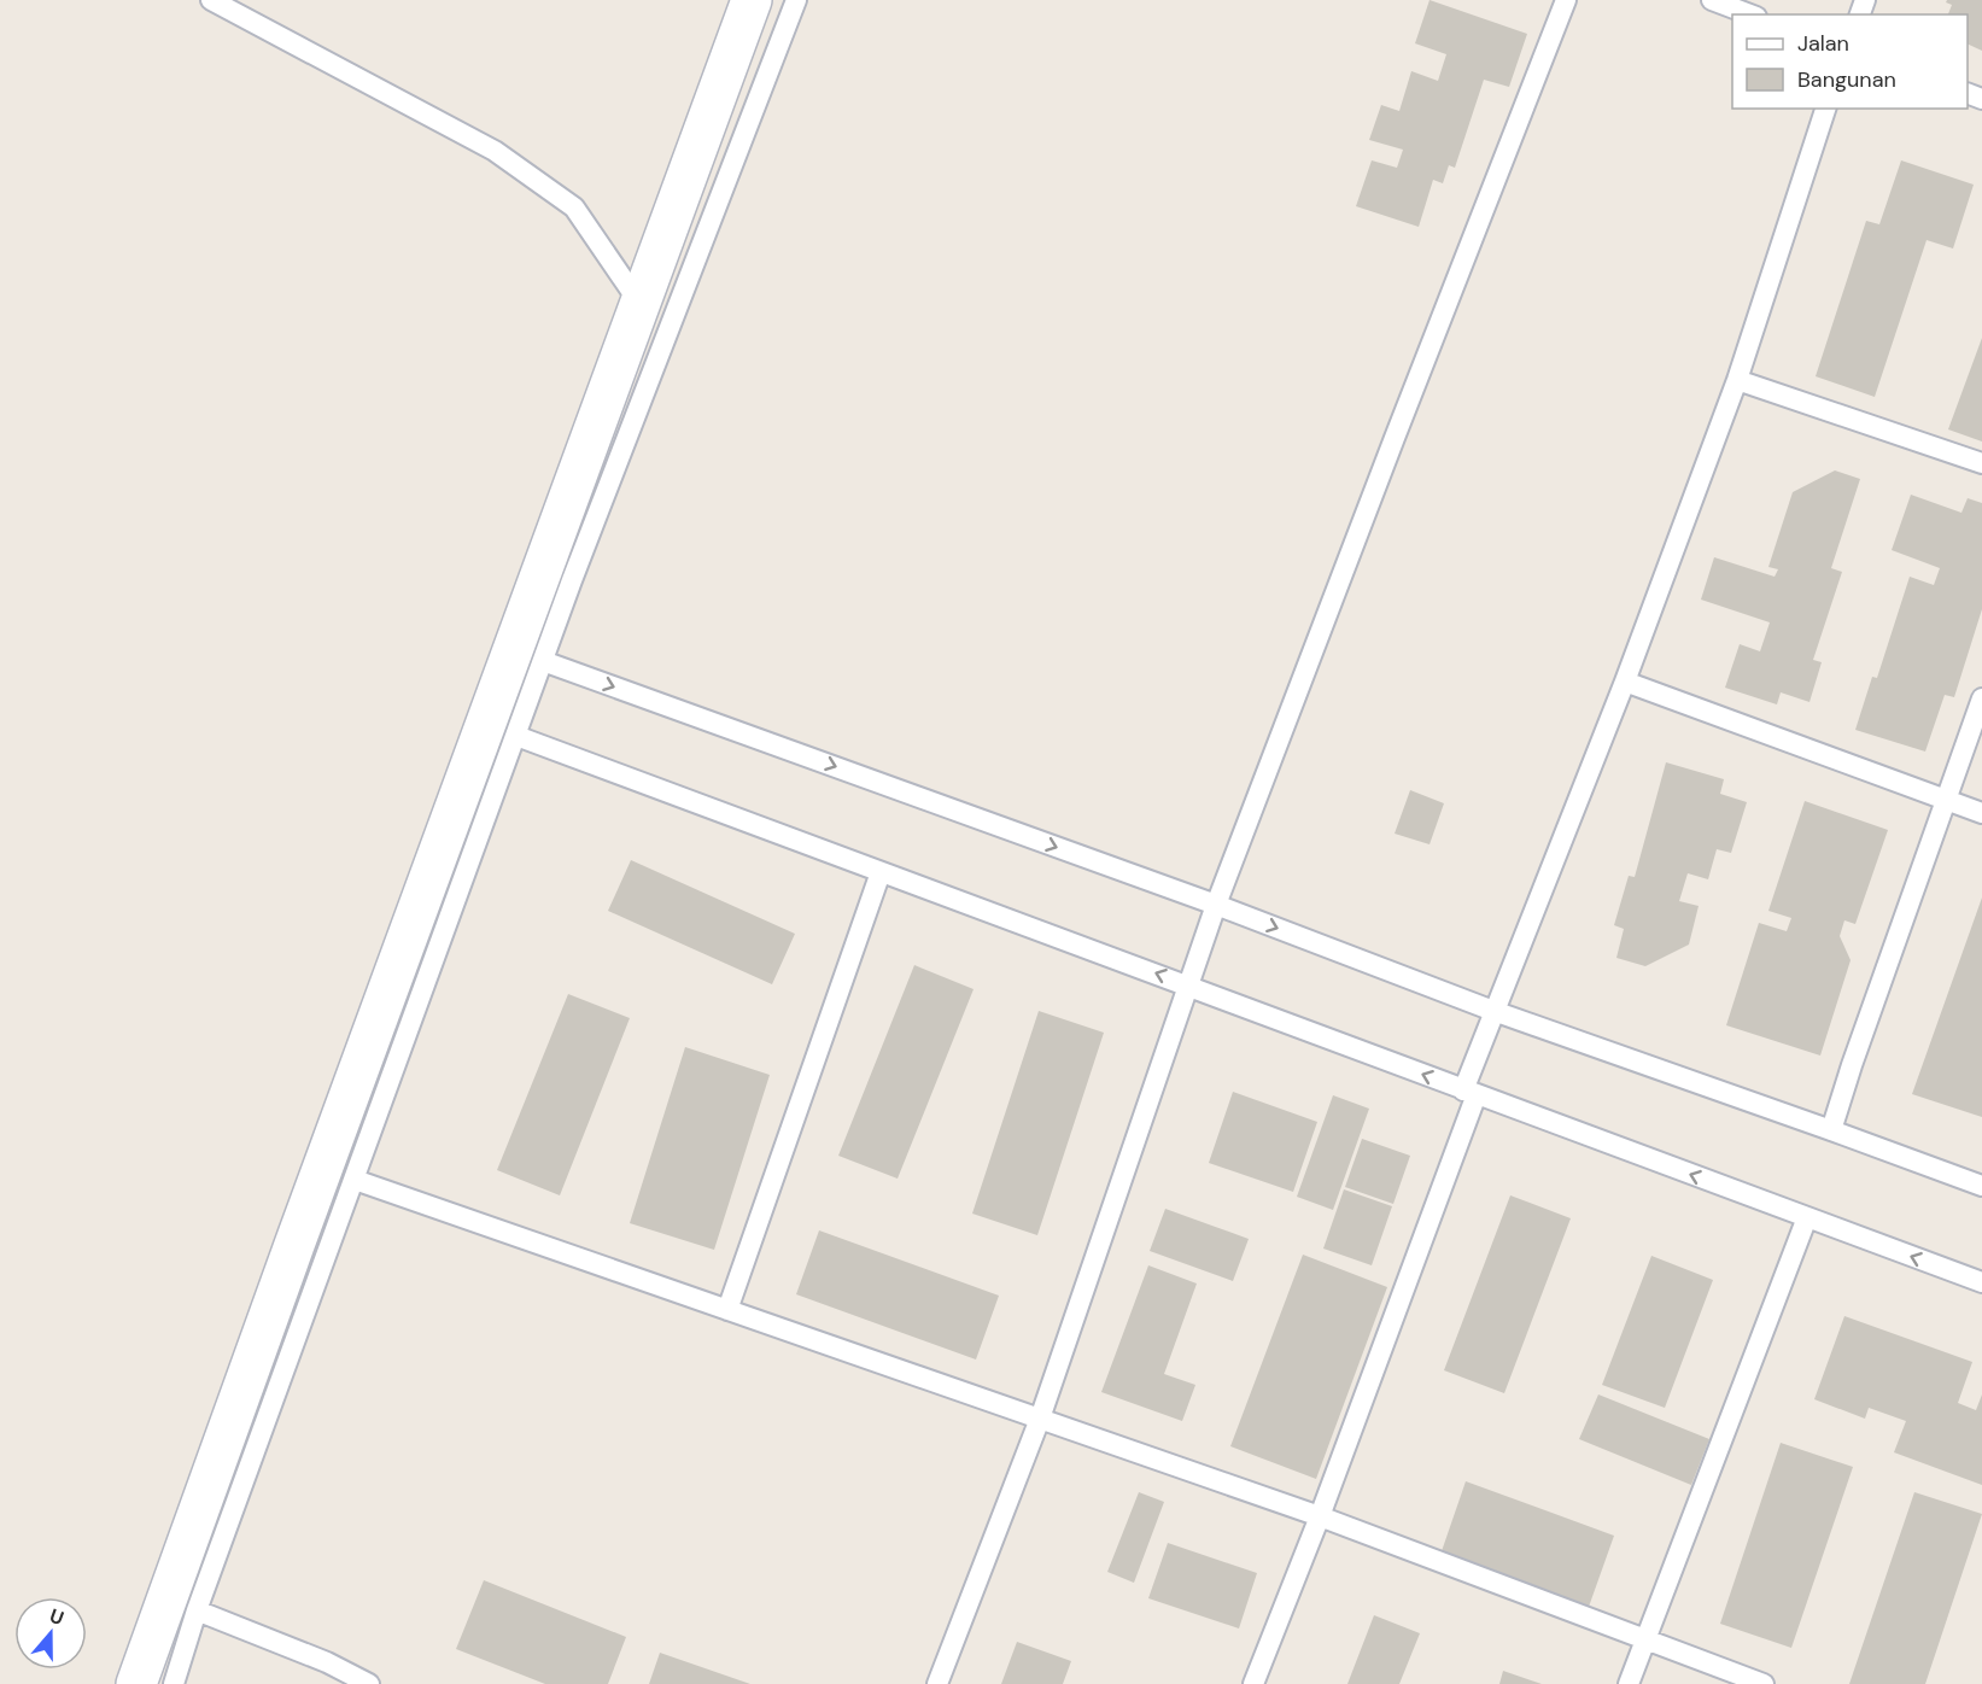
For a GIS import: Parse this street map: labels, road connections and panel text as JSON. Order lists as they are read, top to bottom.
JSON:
{
  "legend": ["Jalan", "Bangunan"],
  "north": "top"
}
